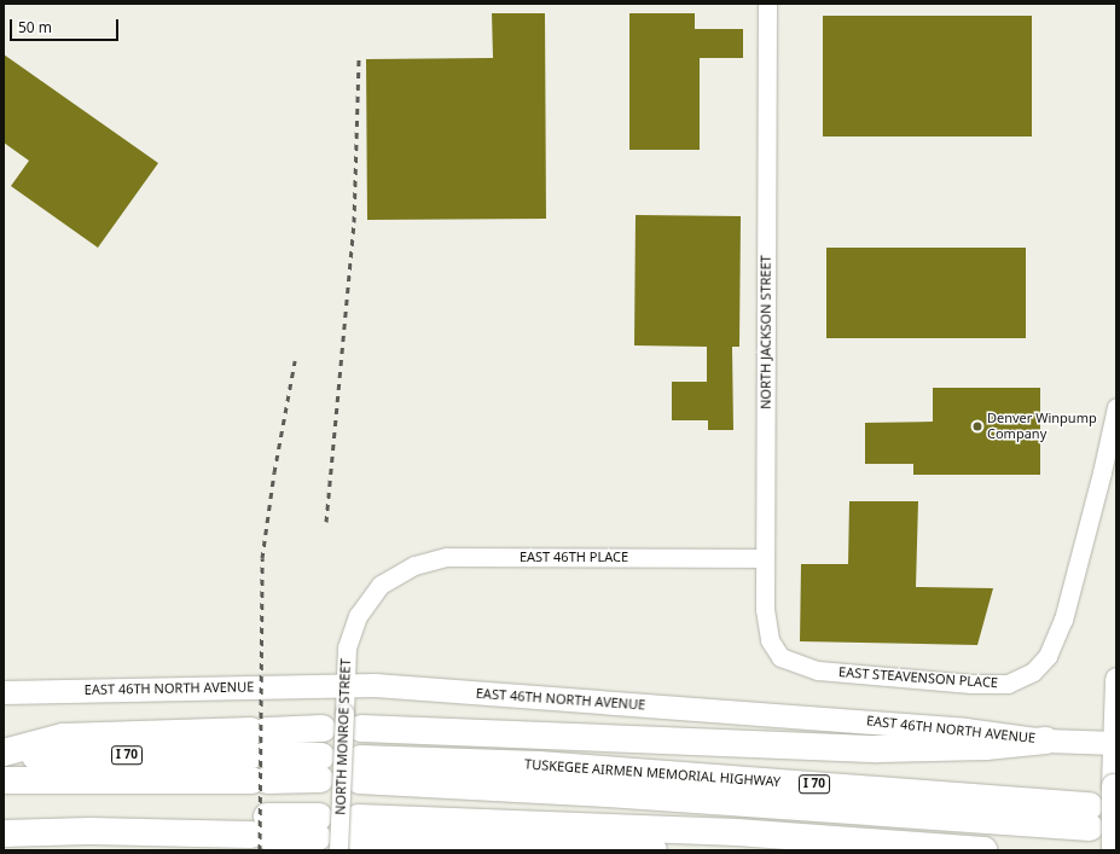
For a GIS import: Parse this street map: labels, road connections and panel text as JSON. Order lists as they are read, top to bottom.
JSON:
{
  "streets": {
    "highway": ["I 70", "TUSKEGEE AIRMEN MEMORIAL HIGHWAY"],
    "main road": ["EAST 46TH NORTH AVENUE"],
    "street": [
      "NORTH JACKSON STREET",
      "EAST 46TH PLACE",
      "EAST STEAVENSON PLACE",
      "NORTH MONROE STREET"
    ]
  },
  "crossings": [
    ["NORTH JACKSON STREET", "EAST 46TH PLACE"],
    ["NORTH JACKSON STREET", "EAST STEAVENSON PLACE"],
    ["EAST 46TH PLACE", "NORTH MONROE STREET"],
    ["EAST 46TH NORTH AVENUE", "NORTH MONROE STREET"]
  ],
  "places": ["Denver Winpump Company"],
  "scale_bar": "50 m"
}
